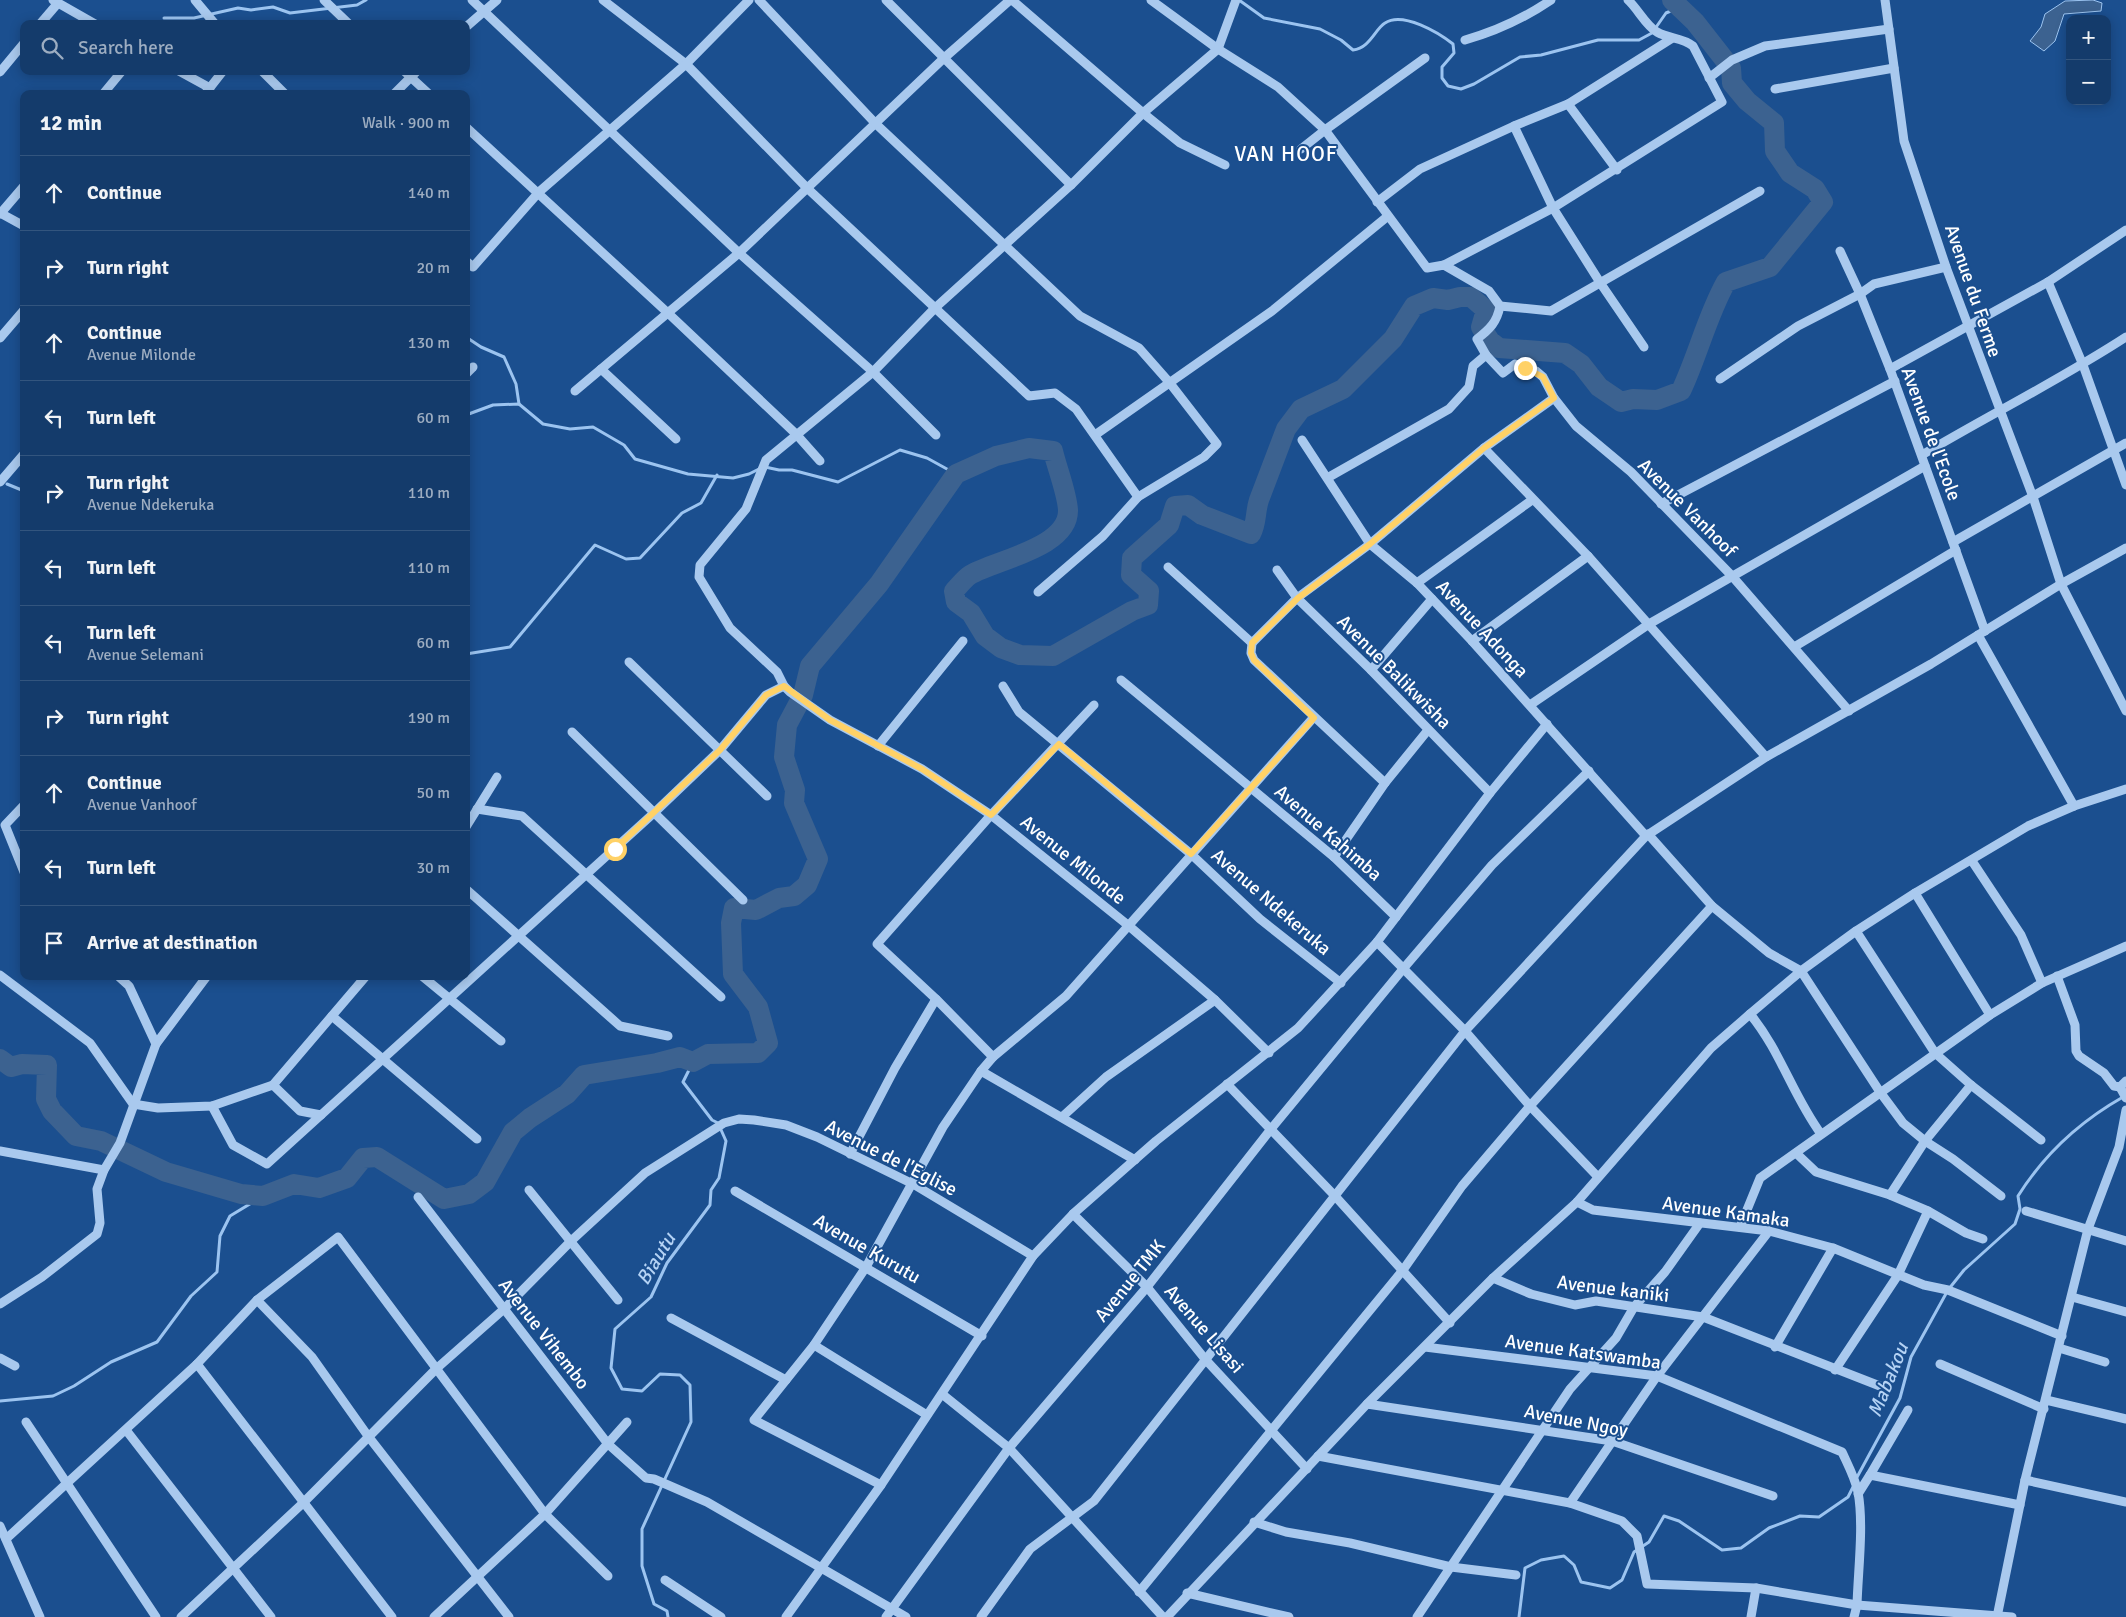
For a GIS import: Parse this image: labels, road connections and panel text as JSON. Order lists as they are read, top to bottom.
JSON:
{
  "streets": {
    "street": [
      "Avenue du Ferme",
      "Avenue de l'Ecole",
      "Avenue Vanhoof",
      "Avenue Adonga",
      "Avenue Balikwisha",
      "Avenue Kahimba",
      "Avenue Milonde",
      "Avenue Ndekeruka",
      "Avenue de l'Eglise",
      "Avenue Kamaka",
      "Avenue Kurutu",
      "Avenue TMK",
      "Avenue kaniki",
      "Avenue Lisasi",
      "Avenue Vihembo",
      "Avenue Katswamba",
      "Avenue Ngoy"
    ]
  },
  "crossings": [
    ["Avenue Adonga", "Avenue TMK"],
    ["Avenue de l'Eglise", "Avenue Vihembo"],
    ["Avenue TMK", "Avenue Lisasi"],
    ["Avenue TMK", "Avenue Vihembo"]
  ],
  "districts": ["VAN HOOF"],
  "water": ["Biautu", "Mabakou"],
  "page": {
    "map_buttons": ["+", "−"],
    "search": "Search here",
    "heading": ["12 min", "Walk · 900 m"],
    "list": [
      ["Continue", "140 m"],
      ["Turn right", "20 m"],
      ["Continue", "Avenue Milonde", "130 m"],
      ["Turn left", "60 m"],
      ["Turn right", "Avenue Ndekeruka", "110 m"],
      ["Turn left", "110 m"],
      ["Turn left", "Avenue Selemani", "60 m"],
      ["Turn right", "190 m"],
      ["Continue", "Avenue Vanhoof", "50 m"],
      ["Turn left", "30 m"],
      "Arrive at destination"
    ]
  }
}
